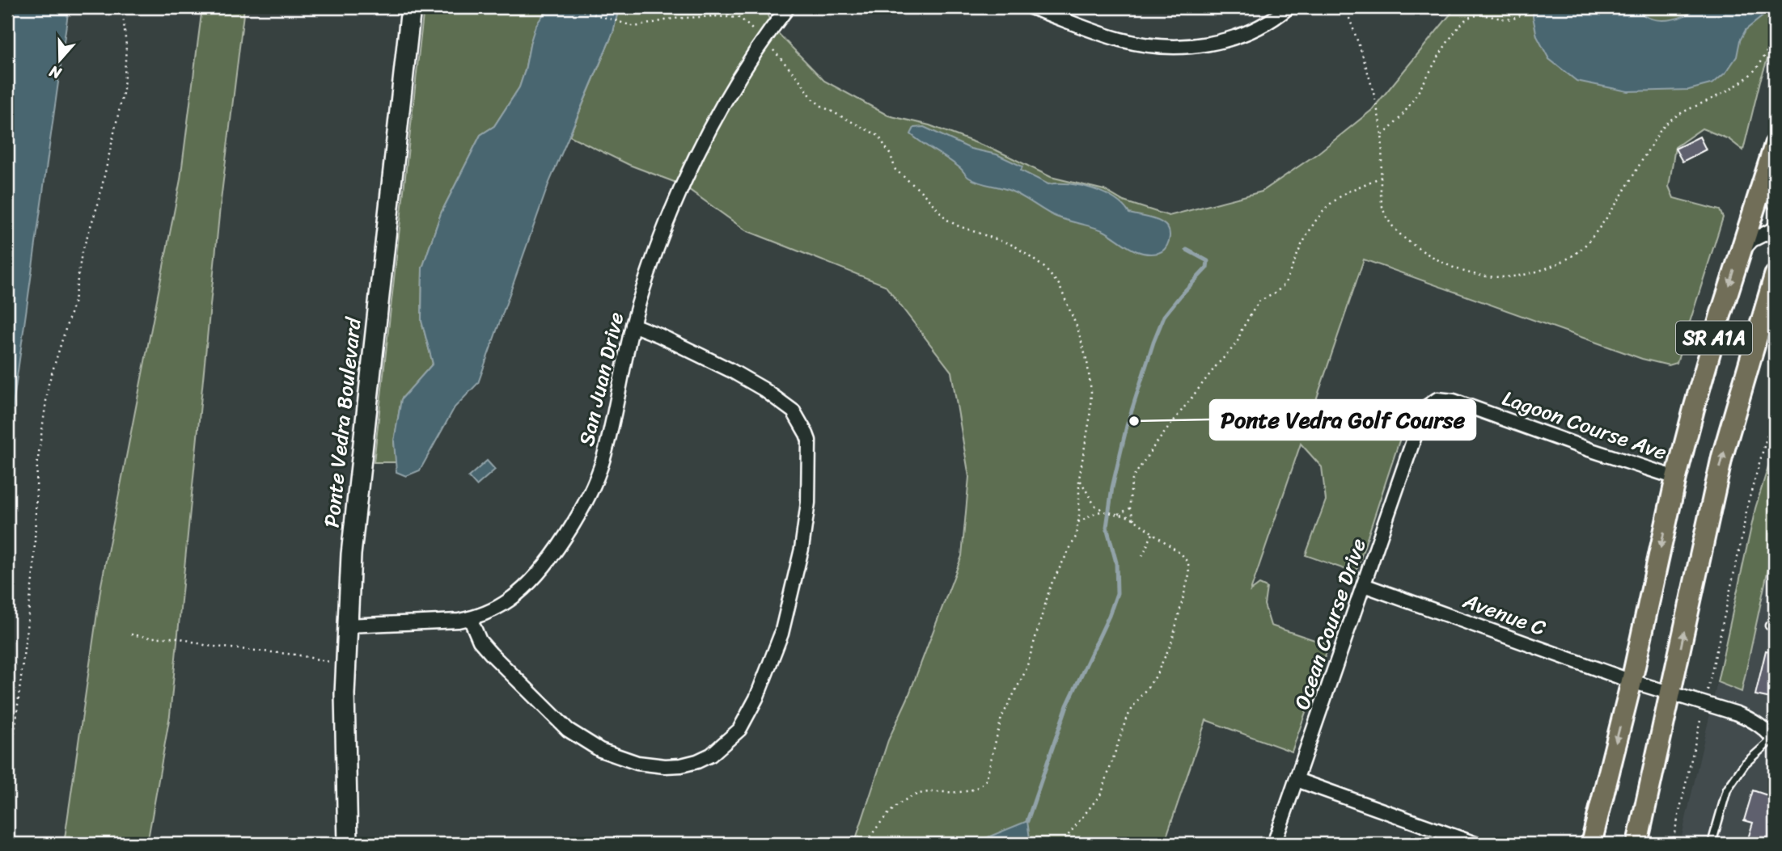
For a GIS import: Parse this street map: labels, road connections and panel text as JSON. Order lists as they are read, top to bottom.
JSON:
{
  "streets": {
    "main road": ["SR A1A"],
    "street": [
      "San Juan Drive",
      "Ponte Vedra Boulevard",
      "Lagoon Course Ave",
      "Avenue C",
      "Ocean Course Drive"
    ]
  },
  "crossings": [
    ["SR A1A", "Lagoon Course Ave"],
    ["SR A1A", "Avenue C"],
    ["San Juan Drive", "Ponte Vedra Boulevard"],
    ["Lagoon Course Ave", "Ocean Course Drive"],
    ["Avenue C", "Ocean Course Drive"]
  ],
  "places": ["Ponte Vedra Golf Course"],
  "north": "bottom"
}
